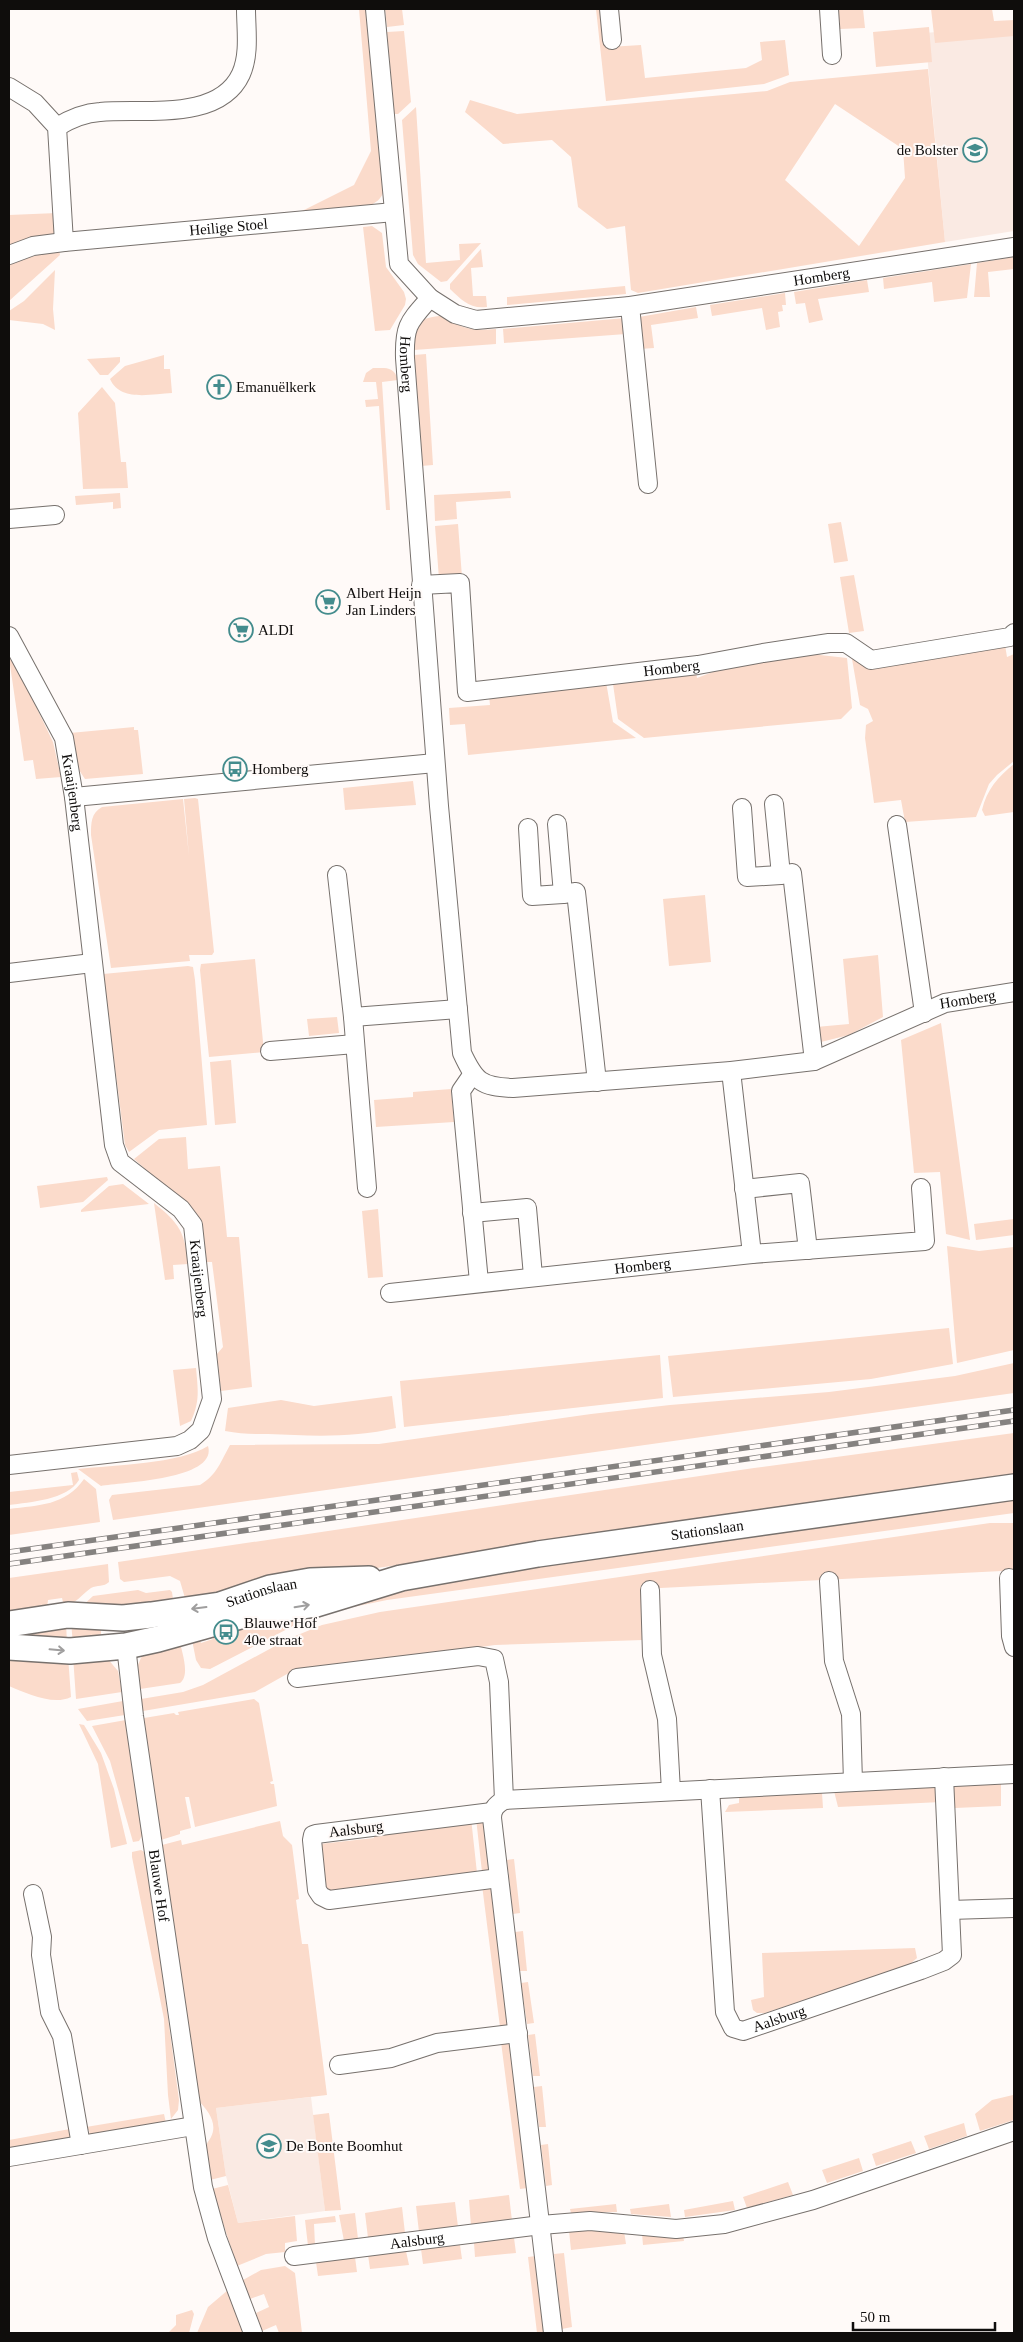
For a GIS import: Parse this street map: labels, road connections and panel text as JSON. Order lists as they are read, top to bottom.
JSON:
{
  "streets": {
    "street": [
      "Heilige Stoel",
      "Homberg",
      "Kraaijenberg",
      "Stationslaan",
      "Aalsburg",
      "Blauwe Hof"
    ]
  },
  "crossings": [
    ["Stationslaan", "Blauwe Hof"]
  ],
  "places": {
    "school or university": ["de Bolster", "De Bonte Boomhut"],
    "church": ["Emanuëlkerk"],
    "supermarket": ["Albert Heijn Jan Linders", "ALDI"],
    "bus stop": ["Homberg", "Blauwe Hof 40e straat"]
  },
  "scale_bar": "50 m"
}
